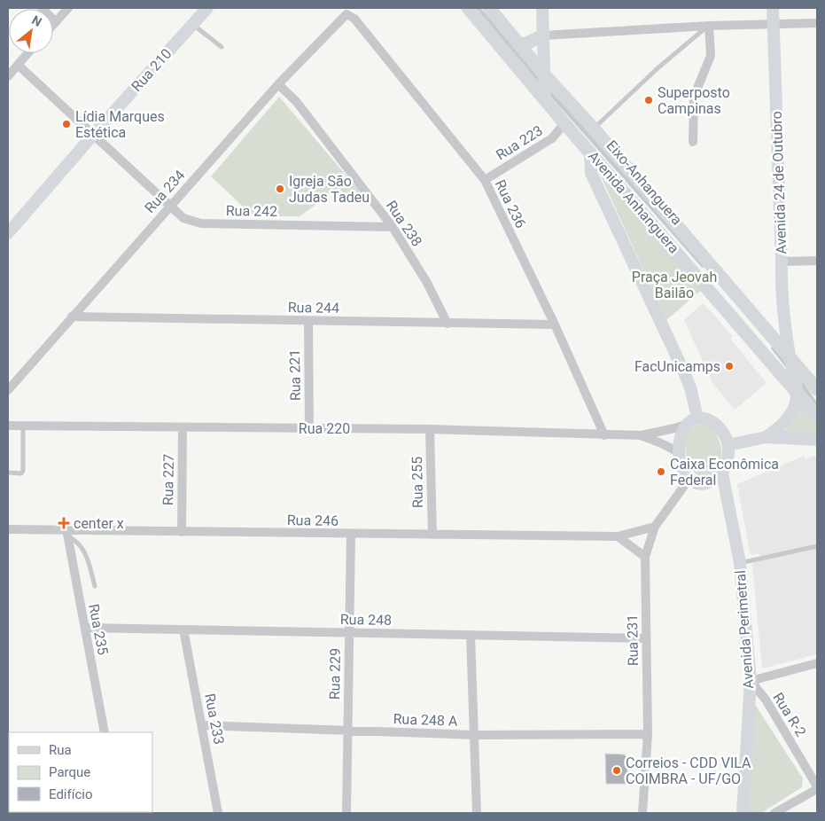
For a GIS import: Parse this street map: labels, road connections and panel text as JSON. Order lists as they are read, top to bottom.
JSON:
{
  "streets": {
    "main road": ["Avenida Anhanguera"],
    "street": [
      "Rua 210",
      "Rua 223",
      "Avenida 24 de Outubro",
      "Rua 234",
      "Rua 236",
      "Rua 242",
      "Rua 238",
      "Rua 244",
      "Rua 221",
      "Rua 220",
      "Rua 227",
      "Rua 255",
      "Rua 246",
      "Rua 248",
      "Rua 235",
      "Avenida Perimetral",
      "Rua 231",
      "Rua 229",
      "Rua R-2",
      "Rua 233",
      "Rua 248 A"
    ],
    "lane": ["Eixo-Anhanguera"]
  },
  "crossings": [
    ["Rua 210", "Rua 242"],
    ["Rua 223", "Avenida Anhanguera"],
    ["Rua 223", "Rua 236"],
    ["Eixo-Anhanguera", "Avenida Anhanguera"],
    ["Avenida 24 de Outubro", "Avenida Anhanguera"],
    ["Rua 234", "Rua 236"],
    ["Rua 234", "Rua 242"],
    ["Rua 234", "Rua 238"],
    ["Rua 234", "Rua 244"],
    ["Rua 236", "Rua 244"],
    ["Rua 236", "Rua 220"],
    ["Rua 242", "Rua 238"],
    ["Rua 238", "Rua 244"],
    ["Rua 244", "Rua 221"],
    ["Rua 221", "Rua 220"],
    ["Rua 220", "Rua 227"],
    ["Rua 220", "Rua 255"],
    ["Rua 220", "Avenida Perimetral"],
    ["Rua 220", "Rua 231"],
    ["Rua 227", "Rua 246"],
    ["Rua 255", "Rua 246"],
    ["Rua 246", "Rua 235"],
    ["Rua 246", "Rua 231"],
    ["Rua 246", "Rua 229"],
    ["Rua 248", "Rua 235"],
    ["Rua 248", "Rua 231"],
    ["Rua 248", "Rua 229"],
    ["Rua 248", "Rua 233"],
    ["Avenida Perimetral", "Rua 231"],
    ["Avenida Perimetral", "Rua R-2"],
    ["Rua 231", "Rua 248 A"],
    ["Rua 229", "Rua 248 A"],
    ["Rua 233", "Rua 248 A"]
  ],
  "parks": ["Praça Jeovah Bailão"],
  "places": {
    "other": [
      "Superposto Campinas",
      "Lídia Marques Estética",
      "Igreja São Judas Tadeu",
      "FacUnicamps",
      "Caixa Econômica Federal",
      "Correios - CDD VILA COIMBRA - UF/GO"
    ],
    "health": ["center x"]
  },
  "legend": ["Rua", "Parque", "Edifício"],
  "north": "top right"
}
